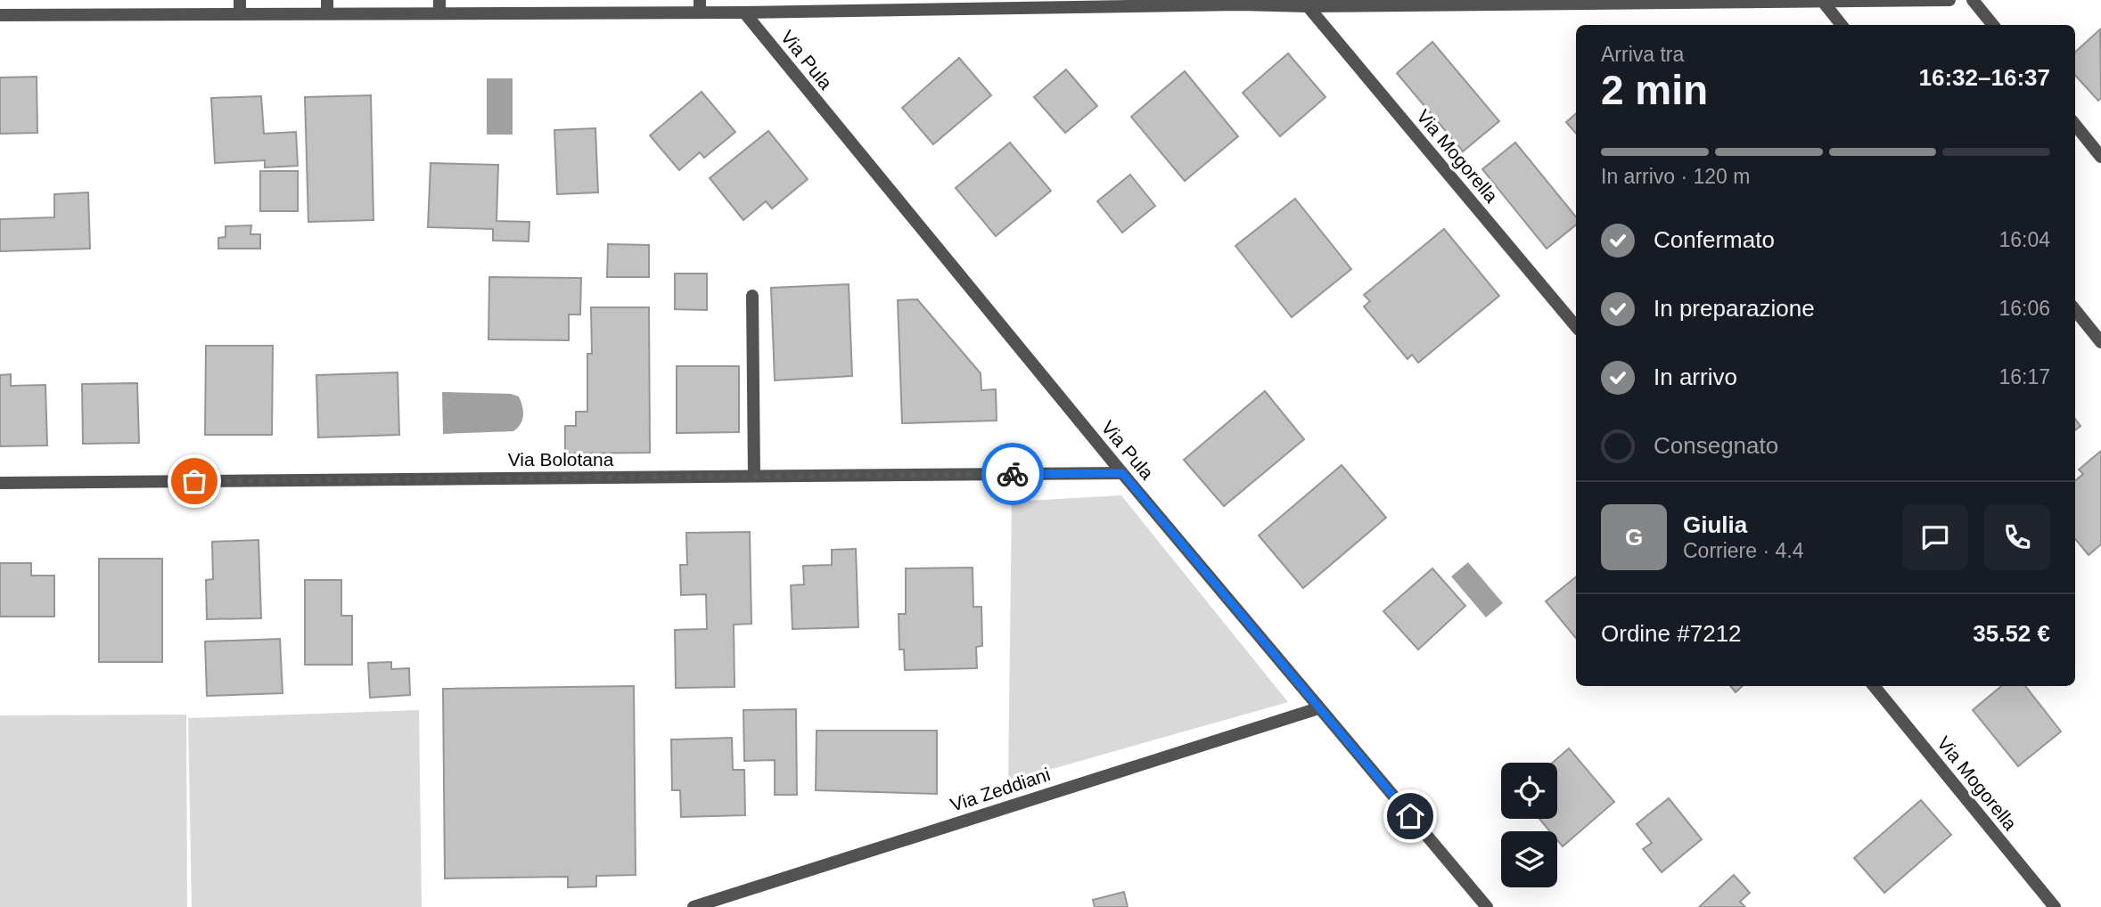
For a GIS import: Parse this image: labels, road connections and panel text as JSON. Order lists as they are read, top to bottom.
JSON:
{
  "streets": {
    "street": [
      "Via Pula",
      "Via Mogorella",
      "Via Bolotana",
      "Via Zeddiani"
    ]
  },
  "crossings": [
    ["Via Pula", "Via Bolotana"],
    ["Via Pula", "Via Zeddiani"]
  ],
  "page": {
    "heading": ["2 min", "Arriva tra", "16:32–16:37"],
    "panel": [
      "Giulia",
      "Corriere · 4.4",
      "Ordine #7212",
      "35.52 €"
    ],
    "bar": "In arrivo · 120 m",
    "list": [
      ["Confermato", "16:04"],
      ["In preparazione", "16:06"],
      ["In arrivo", "16:17"],
      "Consegnato"
    ],
    "round": "G"
  }
}
